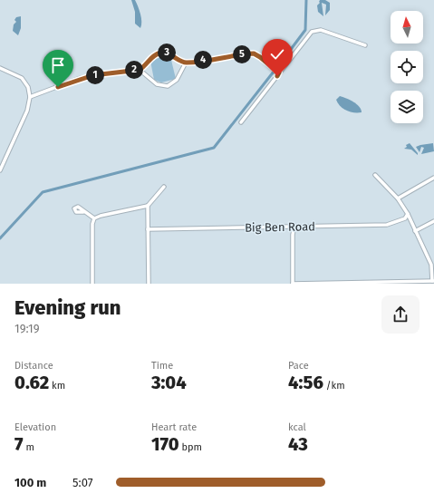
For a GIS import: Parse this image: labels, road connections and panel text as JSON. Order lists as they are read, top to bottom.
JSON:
{
  "streets": {
    "street": ["Big Ben Road"]
  },
  "north": "top",
  "page": {
    "pins": [
      "3",
      "5",
      "4",
      "2",
      "1"
    ],
    "heading": ["Evening run", "19:19"],
    "stats": [
      ["Distance", "0.62 km"],
      ["Time", "3:04"],
      ["Pace", "4:56 /km"],
      ["Elevation", "7 m"],
      ["Heart rate", "170 bpm"],
      ["kcal", "43"]
    ],
    "list": [
      {
        "name": "100 m",
        "note": "5:07"
      }
    ]
  }
}
